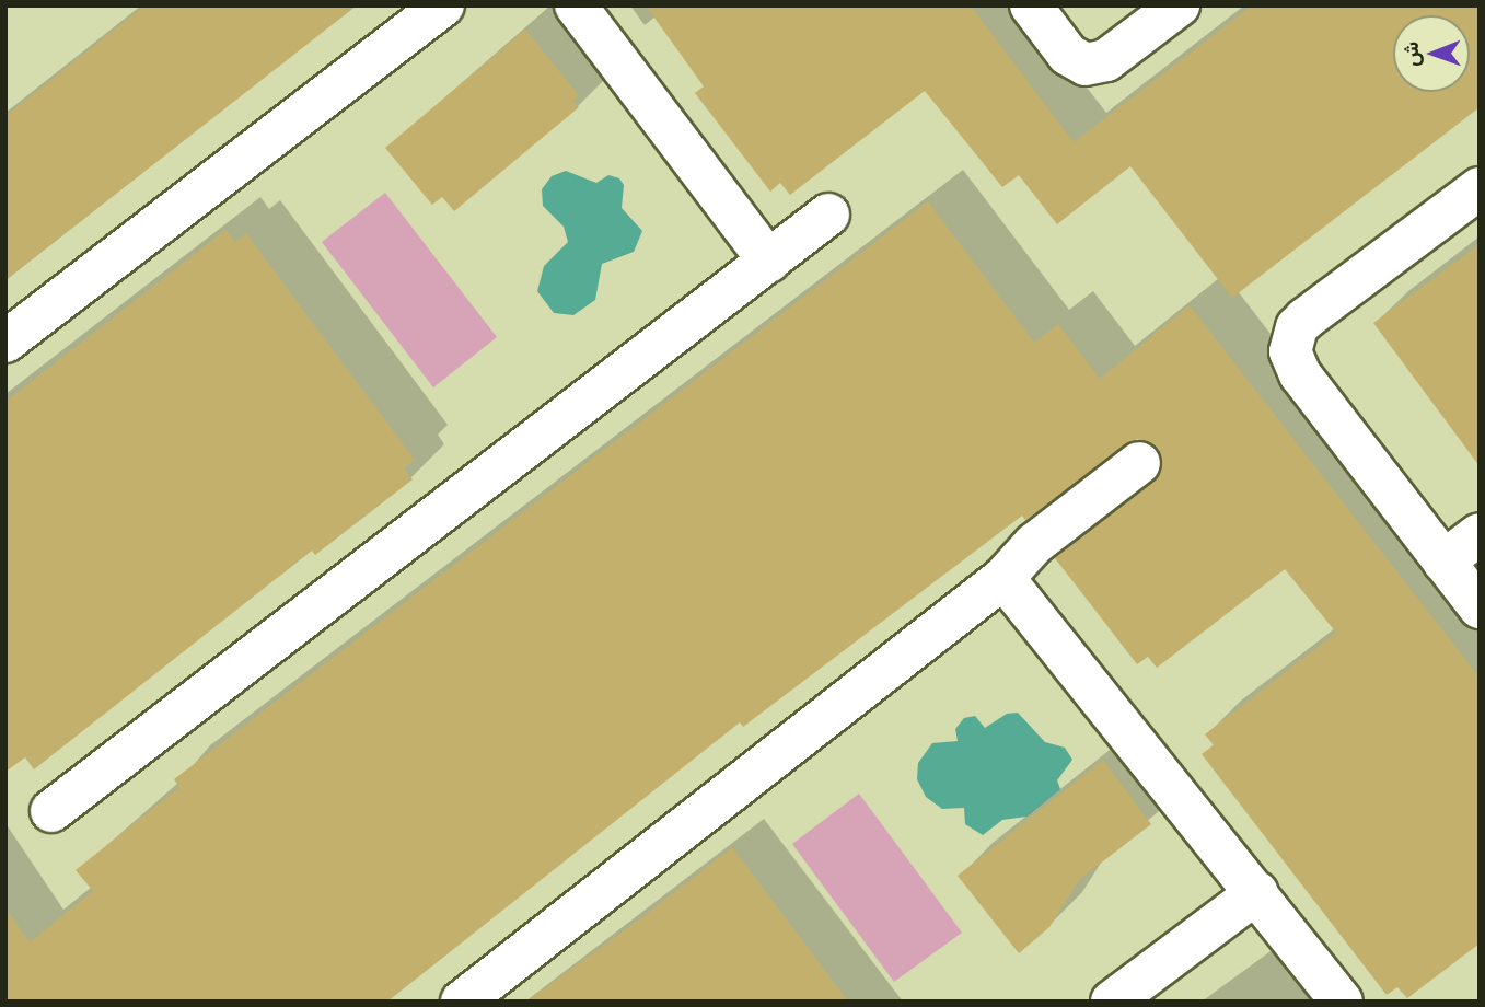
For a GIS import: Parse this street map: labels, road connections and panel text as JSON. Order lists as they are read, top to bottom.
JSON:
{
  "north": "left"
}
